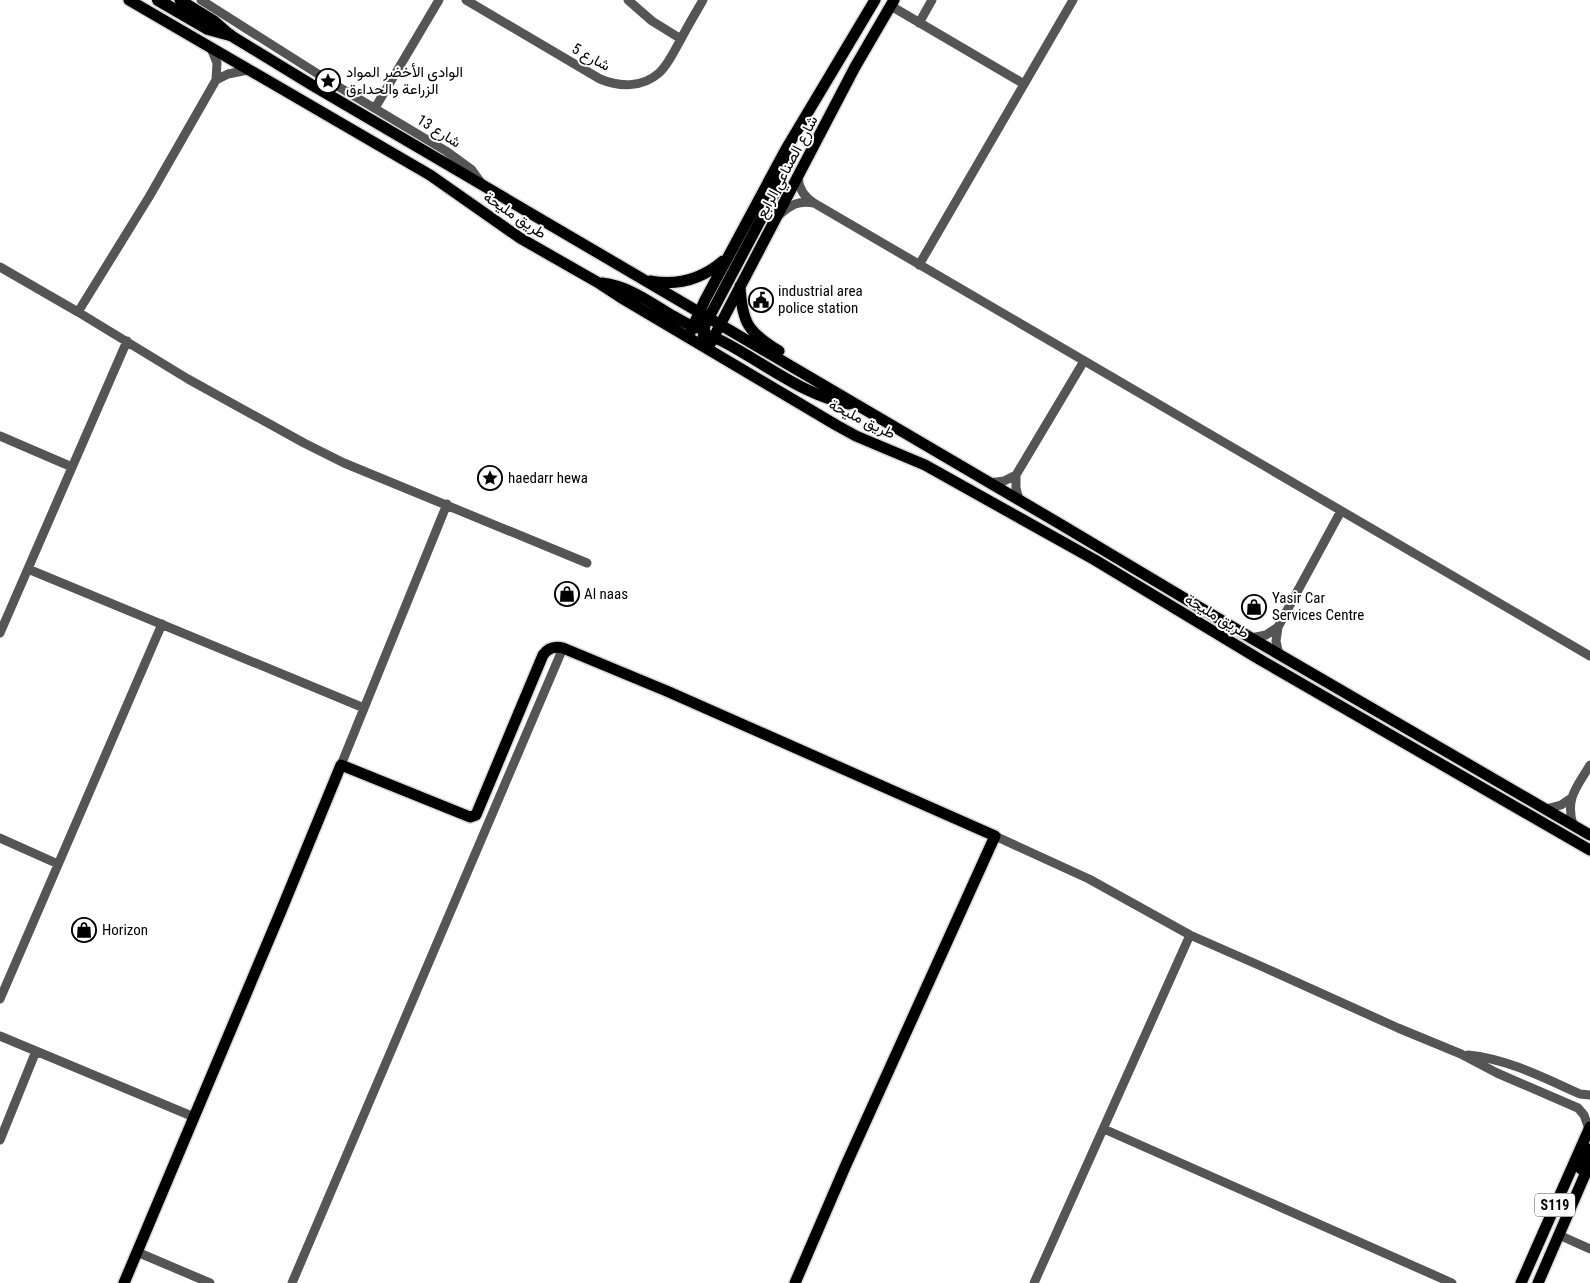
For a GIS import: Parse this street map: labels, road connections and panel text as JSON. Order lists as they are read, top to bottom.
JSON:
{
  "streets": {
    "main road": ["شارع الصناعي الرابع", "طريق مليحة", "S119"],
    "street": ["شارع 5", "شارع 13"]
  },
  "crossings": [
    ["شارع 13", "طريق مليحة"],
    ["شارع الصناعي الرابع", "طريق مليحة"]
  ],
  "places": {
    "place": ["الوادى الأخضر المواد الزراعة والحداءق", "haedarr hewa"],
    "public building": ["industrial area police station"],
    "shop": ["Al naas", "Yasir Car Services Centre", "Horizon"]
  }
}
